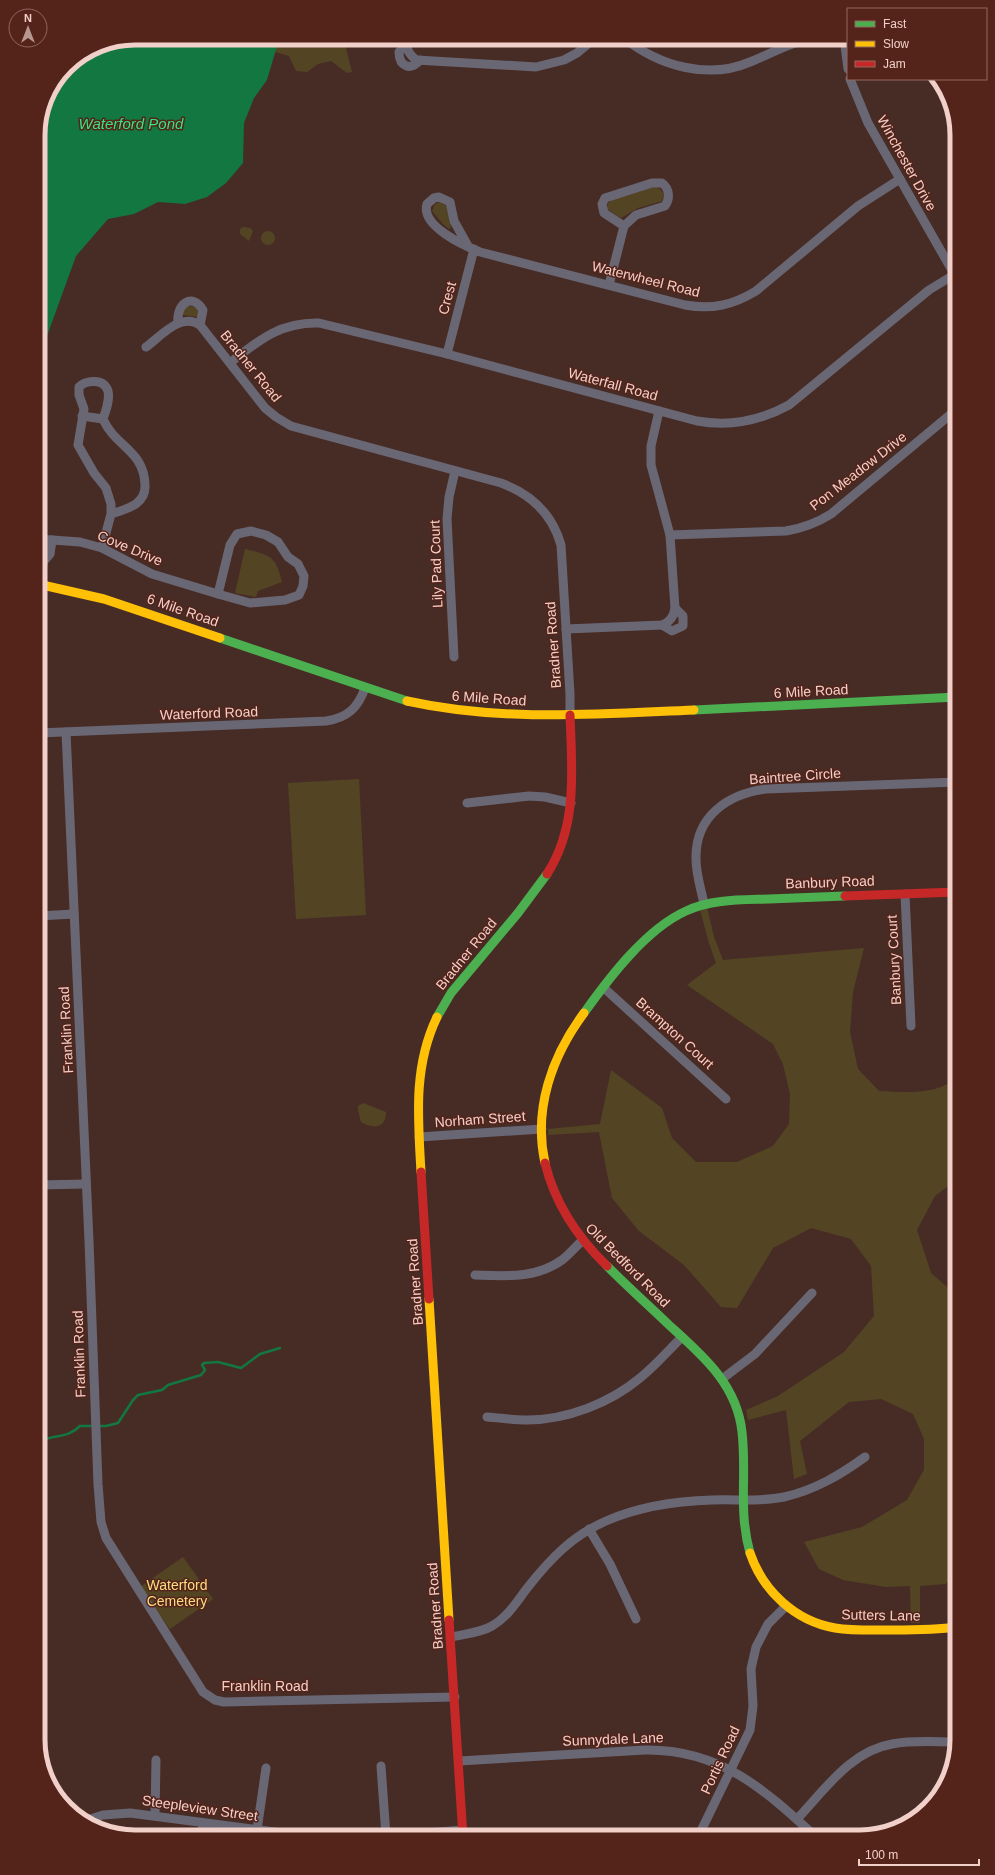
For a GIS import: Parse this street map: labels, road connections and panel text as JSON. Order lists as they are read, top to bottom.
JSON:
{
  "streets": {
    "street": [
      "Winchester Drive",
      "Waterwheel Road",
      "Crest",
      "Bradner Road",
      "Waterfall Road",
      "Pon Meadow Drive",
      "Cove Drive",
      "Lily Pad Court",
      "6 Mile Road",
      "Waterford Road",
      "Baintree Circle",
      "Banbury Road",
      "Banbury Court",
      "Franklin Road",
      "Brampton Court",
      "Norham Street",
      "Old Bedford Road",
      "Sutters Lane",
      "Sunnydale Lane",
      "Portis Road",
      "Steepleview Street"
    ]
  },
  "crossings": [
    ["Winchester Drive", "Waterwheel Road"],
    ["Waterwheel Road", "Crest"],
    ["Crest", "Waterfall Road"],
    ["Bradner Road", "Waterfall Road"],
    ["Bradner Road", "Lily Pad Court"],
    ["Bradner Road", "6 Mile Road"],
    ["Bradner Road", "Franklin Road"],
    ["Bradner Road", "Norham Street"],
    ["Bradner Road", "Sunnydale Lane"],
    ["6 Mile Road", "Waterford Road"],
    ["Waterford Road", "Franklin Road"],
    ["Baintree Circle", "Banbury Road"],
    ["Baintree Circle", "Old Bedford Road"],
    ["Banbury Road", "Banbury Court"],
    ["Banbury Road", "Old Bedford Road"],
    ["Brampton Court", "Old Bedford Road"],
    ["Norham Street", "Old Bedford Road"],
    ["Old Bedford Road", "Sutters Lane"],
    ["Old Bedford Road", "Portis Road"],
    ["Sutters Lane", "Portis Road"],
    ["Sunnydale Lane", "Portis Road"]
  ],
  "water": ["Waterford Pond"],
  "parks": ["Waterford Cemetery"],
  "legend": ["Fast", "Slow", "Jam"],
  "scale_bar": "100 m",
  "north": "top"
}
